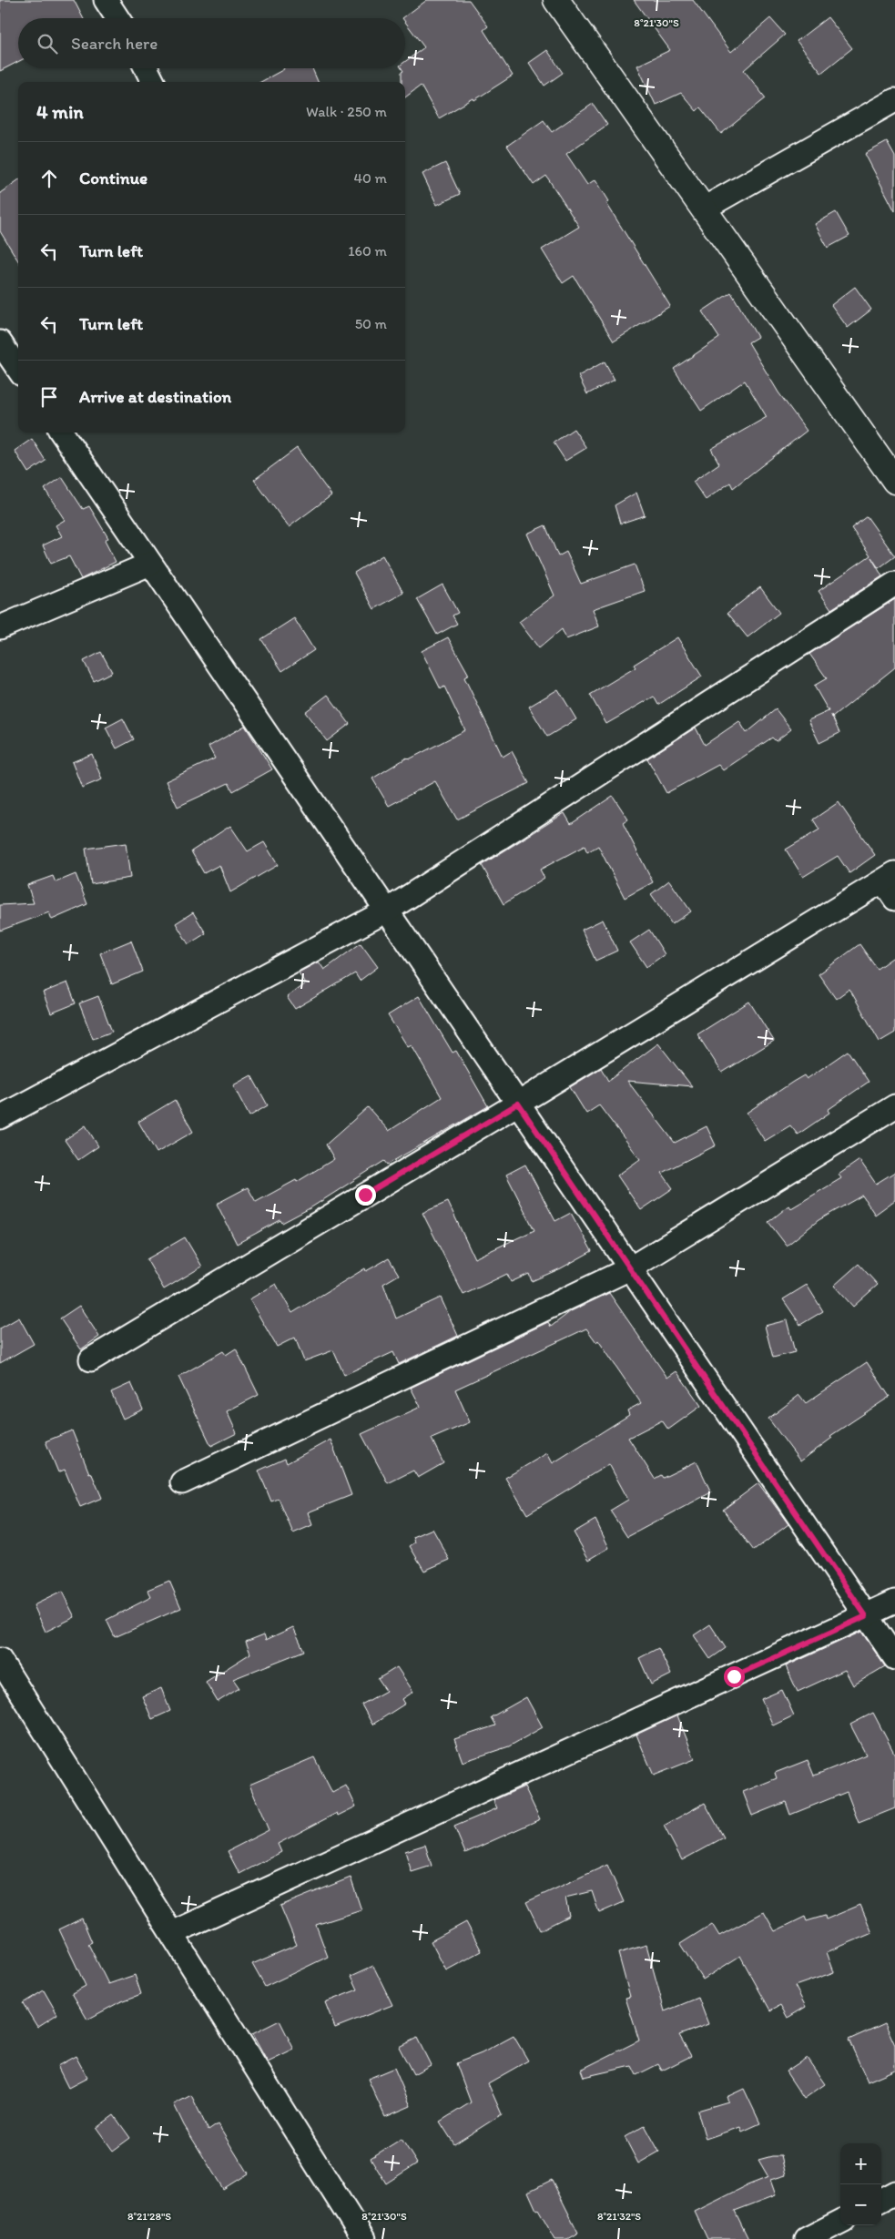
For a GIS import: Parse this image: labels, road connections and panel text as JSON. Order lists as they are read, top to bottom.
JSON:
{
  "page": {
    "search": "Search here",
    "heading": ["4 min", "Walk · 250 m"],
    "list": [
      ["Continue", "40 m"],
      ["Turn left", "160 m"],
      ["Turn left", "50 m"],
      "Arrive at destination"
    ],
    "map_buttons": ["+", "−"]
  },
  "coordinates": ["8°21'30\"S", "8°21'28\"S", "8°21'32\"S"]
}
